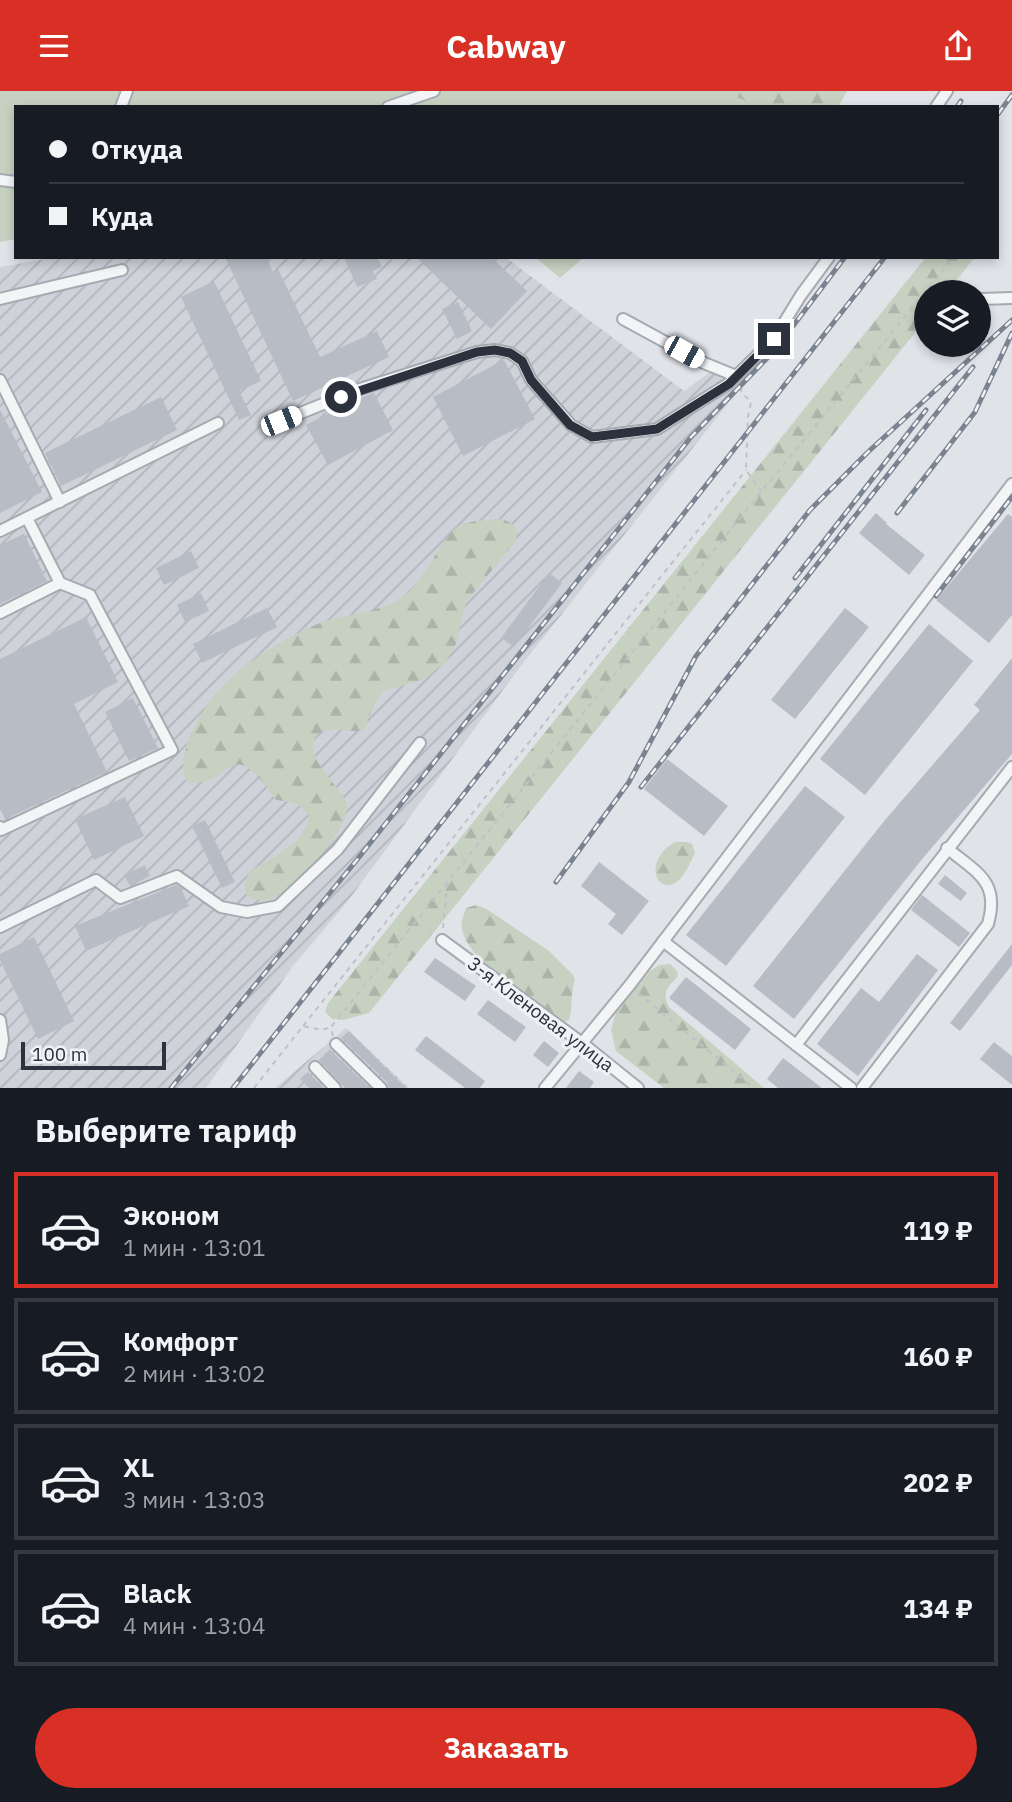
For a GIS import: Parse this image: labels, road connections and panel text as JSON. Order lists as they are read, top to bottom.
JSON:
{
  "streets": {
    "street": ["3-я Кленовая улица"]
  },
  "scale_bar": "100 m",
  "page": {
    "header": "Cabway",
    "banner": ["Откуда", "Куда"],
    "scale": "100 m",
    "heading": "Выберите тариф",
    "list": [
      {
        "name": "Эконом",
        "note": "1 мин · 13:01",
        "value": "119 ₽"
      },
      {
        "name": "Комфорт",
        "note": "2 мин · 13:02",
        "value": "160 ₽"
      },
      {
        "name": "XL",
        "note": "3 мин · 13:03",
        "value": "202 ₽"
      },
      {
        "name": "Black",
        "note": "4 мин · 13:04",
        "value": "134 ₽"
      }
    ],
    "buttons": "Заказать"
  }
}
